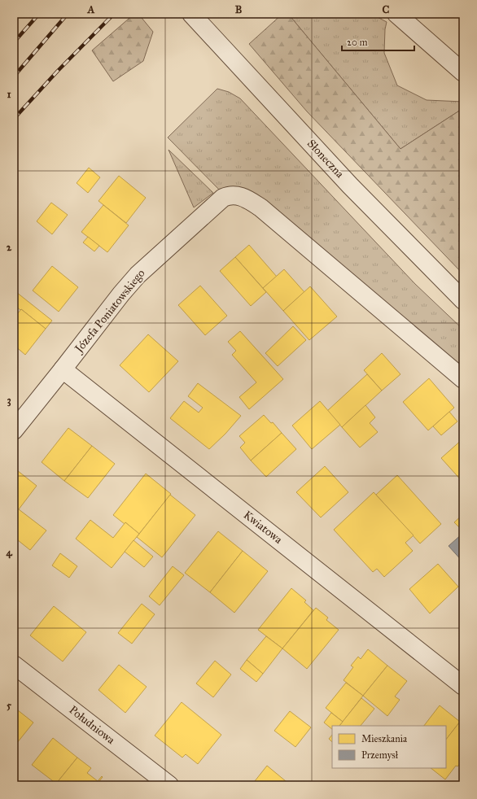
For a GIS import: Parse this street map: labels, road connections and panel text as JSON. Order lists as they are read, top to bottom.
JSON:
{
  "streets": {
    "street": [
      "Słoneczna",
      "Józefa Poniatowskiego",
      "Kwiatowa",
      "Południowa"
    ]
  },
  "crossings": [
    ["Józefa Poniatowskiego", "Kwiatowa"]
  ],
  "legend": ["Mieszkania", "Przemysł"],
  "scale_bar": "20 m",
  "grid": {
    "columns": ["A", "B", "C"],
    "rows": [
      "1",
      "2",
      "3",
      "4",
      "5"
    ]
  }
}
